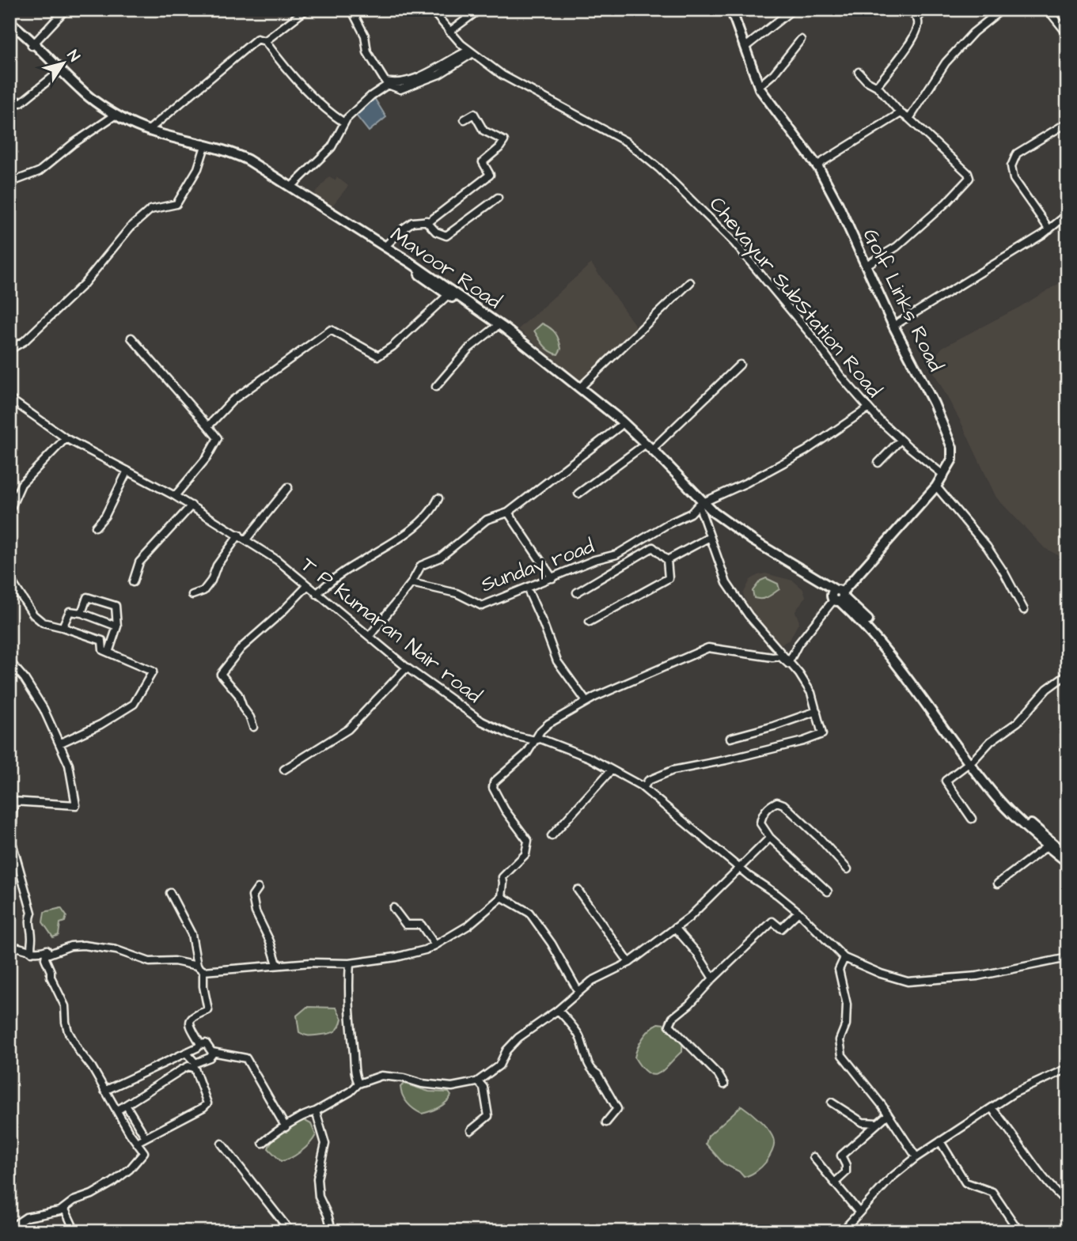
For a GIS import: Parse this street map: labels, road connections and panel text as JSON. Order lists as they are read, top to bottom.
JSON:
{
  "streets": {
    "main road": ["Mavoor Road", "Golf Links Road"],
    "street": ["Chevayur SubStation Road", "Sunday road", "T P Kumaran Nair road"]
  },
  "crossings": [
    ["Mavoor Road", "Golf Links Road"],
    ["Mavoor Road", "Sunday road"],
    ["Chevayur SubStation Road", "Golf Links Road"],
    ["Chevayur SubStation Road", "Sunday road"]
  ],
  "north": "top right"
}
